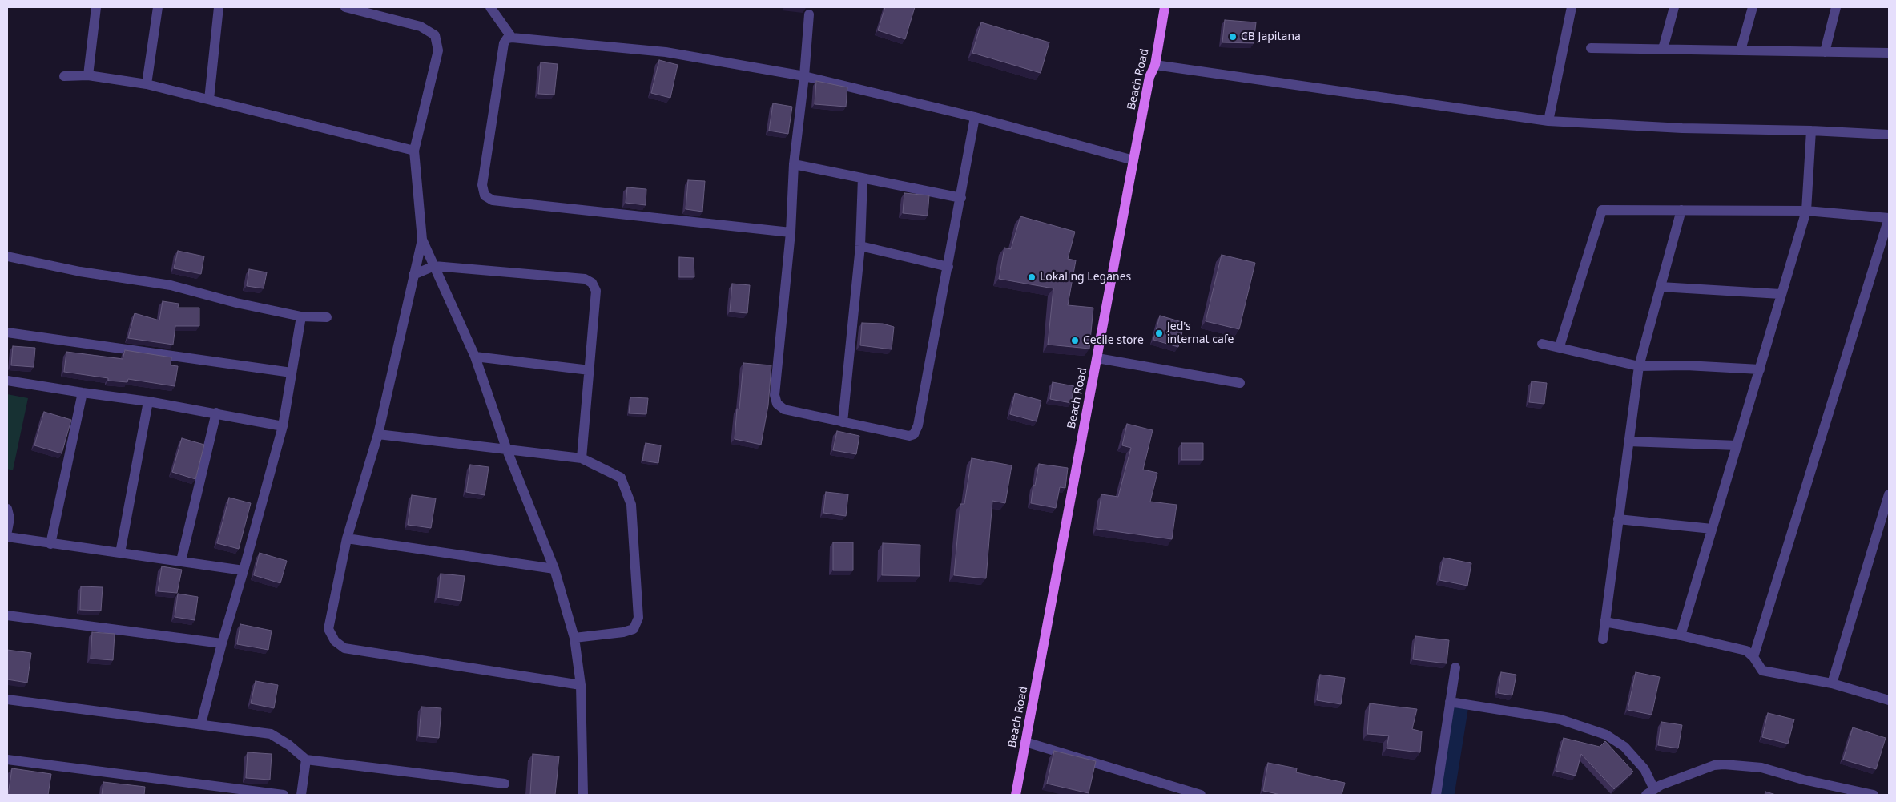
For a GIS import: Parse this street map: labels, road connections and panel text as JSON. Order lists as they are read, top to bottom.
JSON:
{
  "streets": {
    "main road": ["Beach Road"]
  },
  "places": [
    "CB Japitana",
    "Lokal ng Leganes",
    "Jed's internat cafe",
    "Cecile store"
  ]
}
